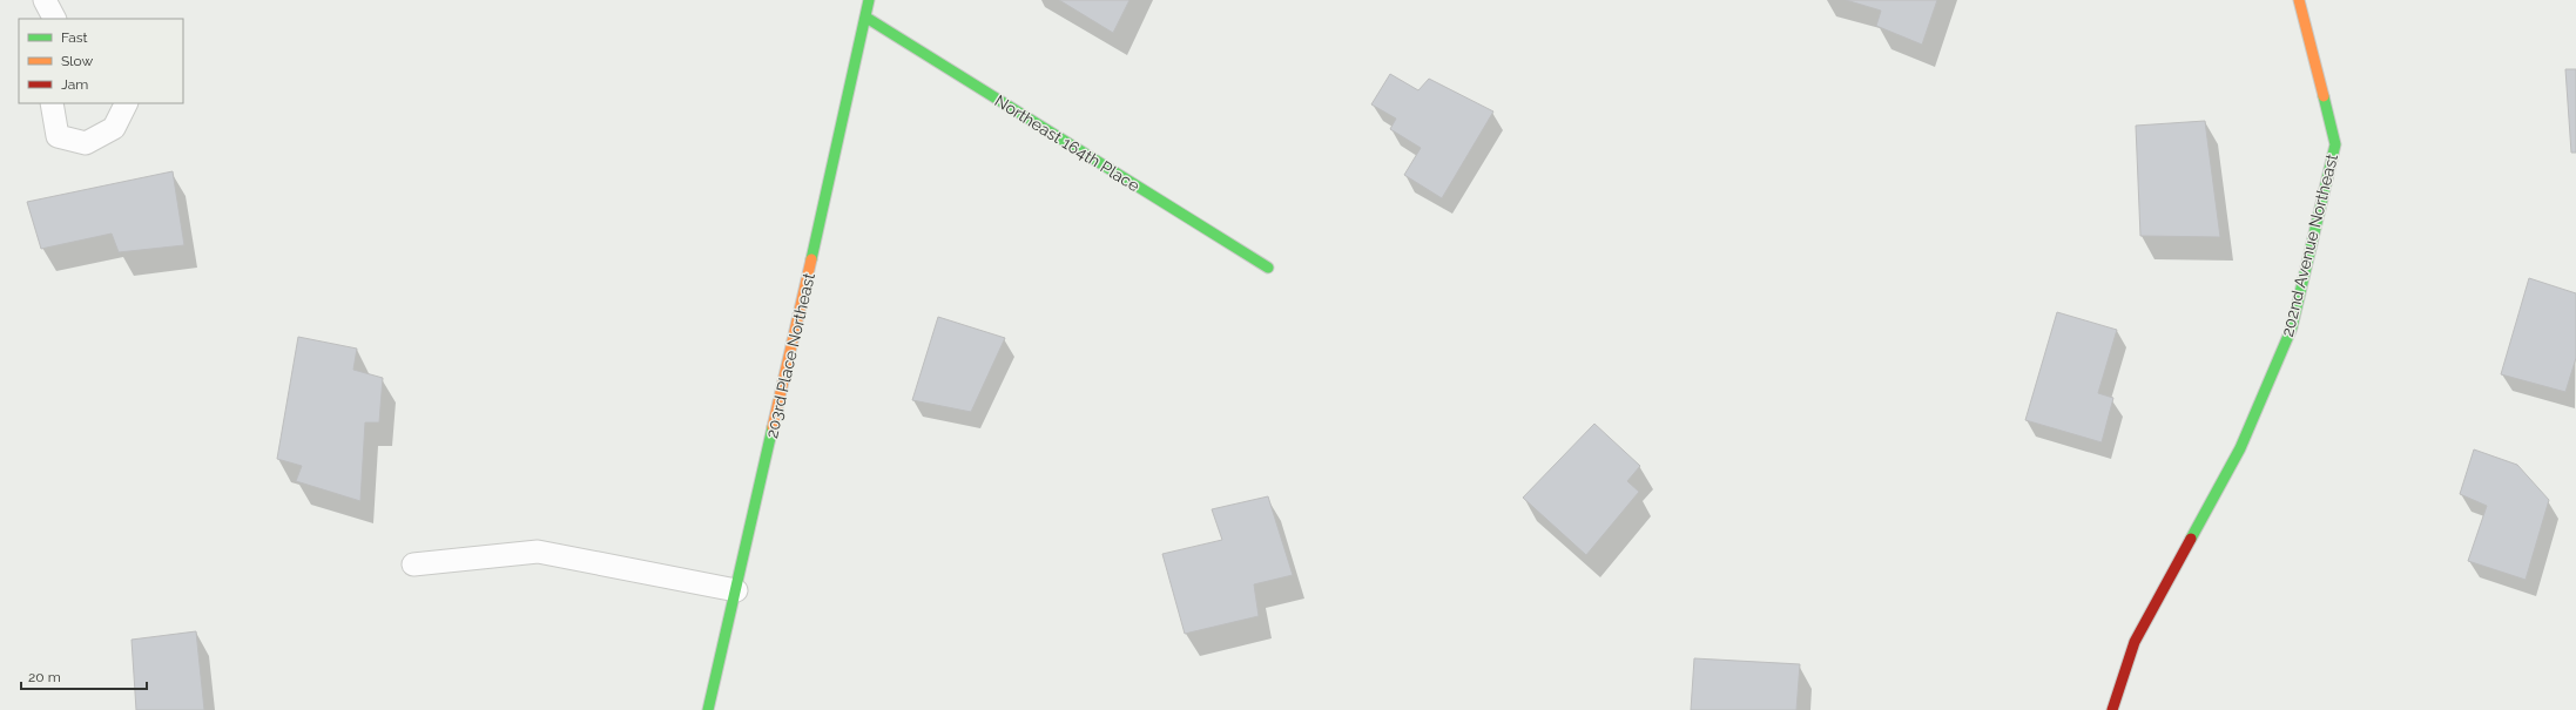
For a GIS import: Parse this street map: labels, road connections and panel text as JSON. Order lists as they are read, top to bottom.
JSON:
{
  "streets": {
    "street": ["Northeast 164th Place", "202nd Avenue Northeast", "203rd Place Northeast"]
  },
  "crossings": [
    ["Northeast 164th Place", "203rd Place Northeast"]
  ],
  "legend": ["Fast", "Slow", "Jam"],
  "scale_bar": "20 m"
}
